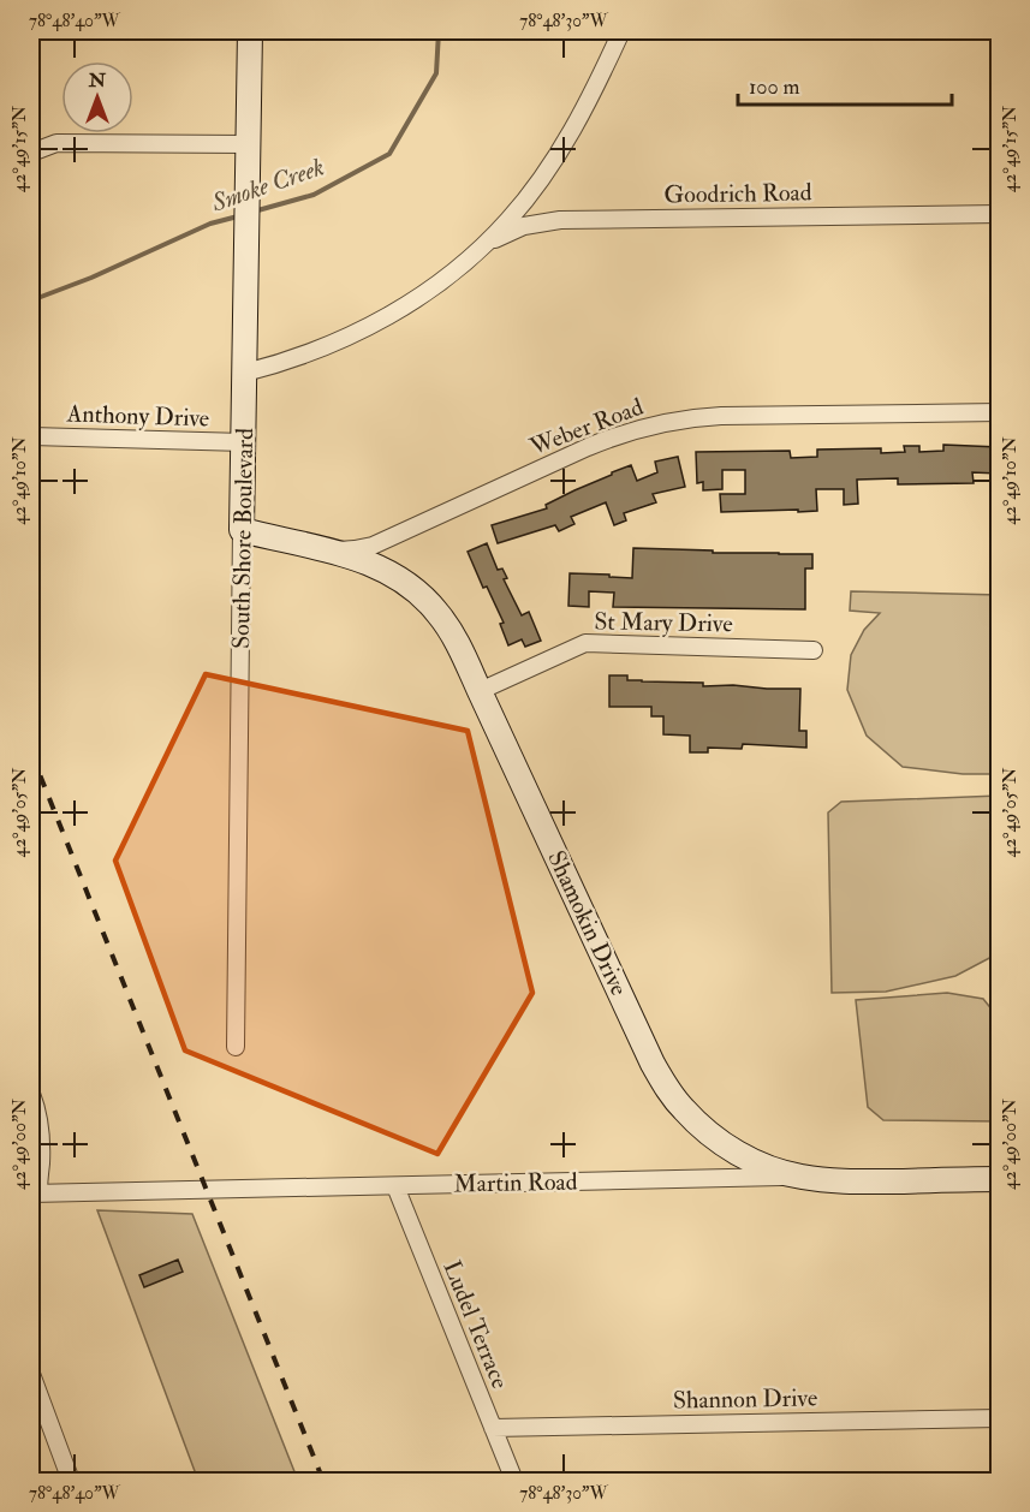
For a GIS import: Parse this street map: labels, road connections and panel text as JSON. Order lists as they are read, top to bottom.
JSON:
{
  "streets": {
    "street": [
      "Goodrich Road",
      "Anthony Drive",
      "Weber Road",
      "South Shore Boulevard",
      "St Mary Drive",
      "Shamokin Drive",
      "Martin Road",
      "Ludel Terrace",
      "Shannon Drive"
    ]
  },
  "crossings": [
    ["Anthony Drive", "South Shore Boulevard"],
    ["Weber Road", "Shamokin Drive"],
    ["South Shore Boulevard", "Shamokin Drive"],
    ["St Mary Drive", "Shamokin Drive"],
    ["Shamokin Drive", "Martin Road"],
    ["Martin Road", "Ludel Terrace"],
    ["Ludel Terrace", "Shannon Drive"]
  ],
  "water": ["Smoke Creek"],
  "scale_bar": "100 m",
  "north": "top",
  "coordinates": [
    "78°48'40\"W",
    "78°48'30\"W",
    "42°49'15\"N",
    "42°49'10\"N",
    "42°49'05\"N",
    "42°49'00\"N"
  ]
}
